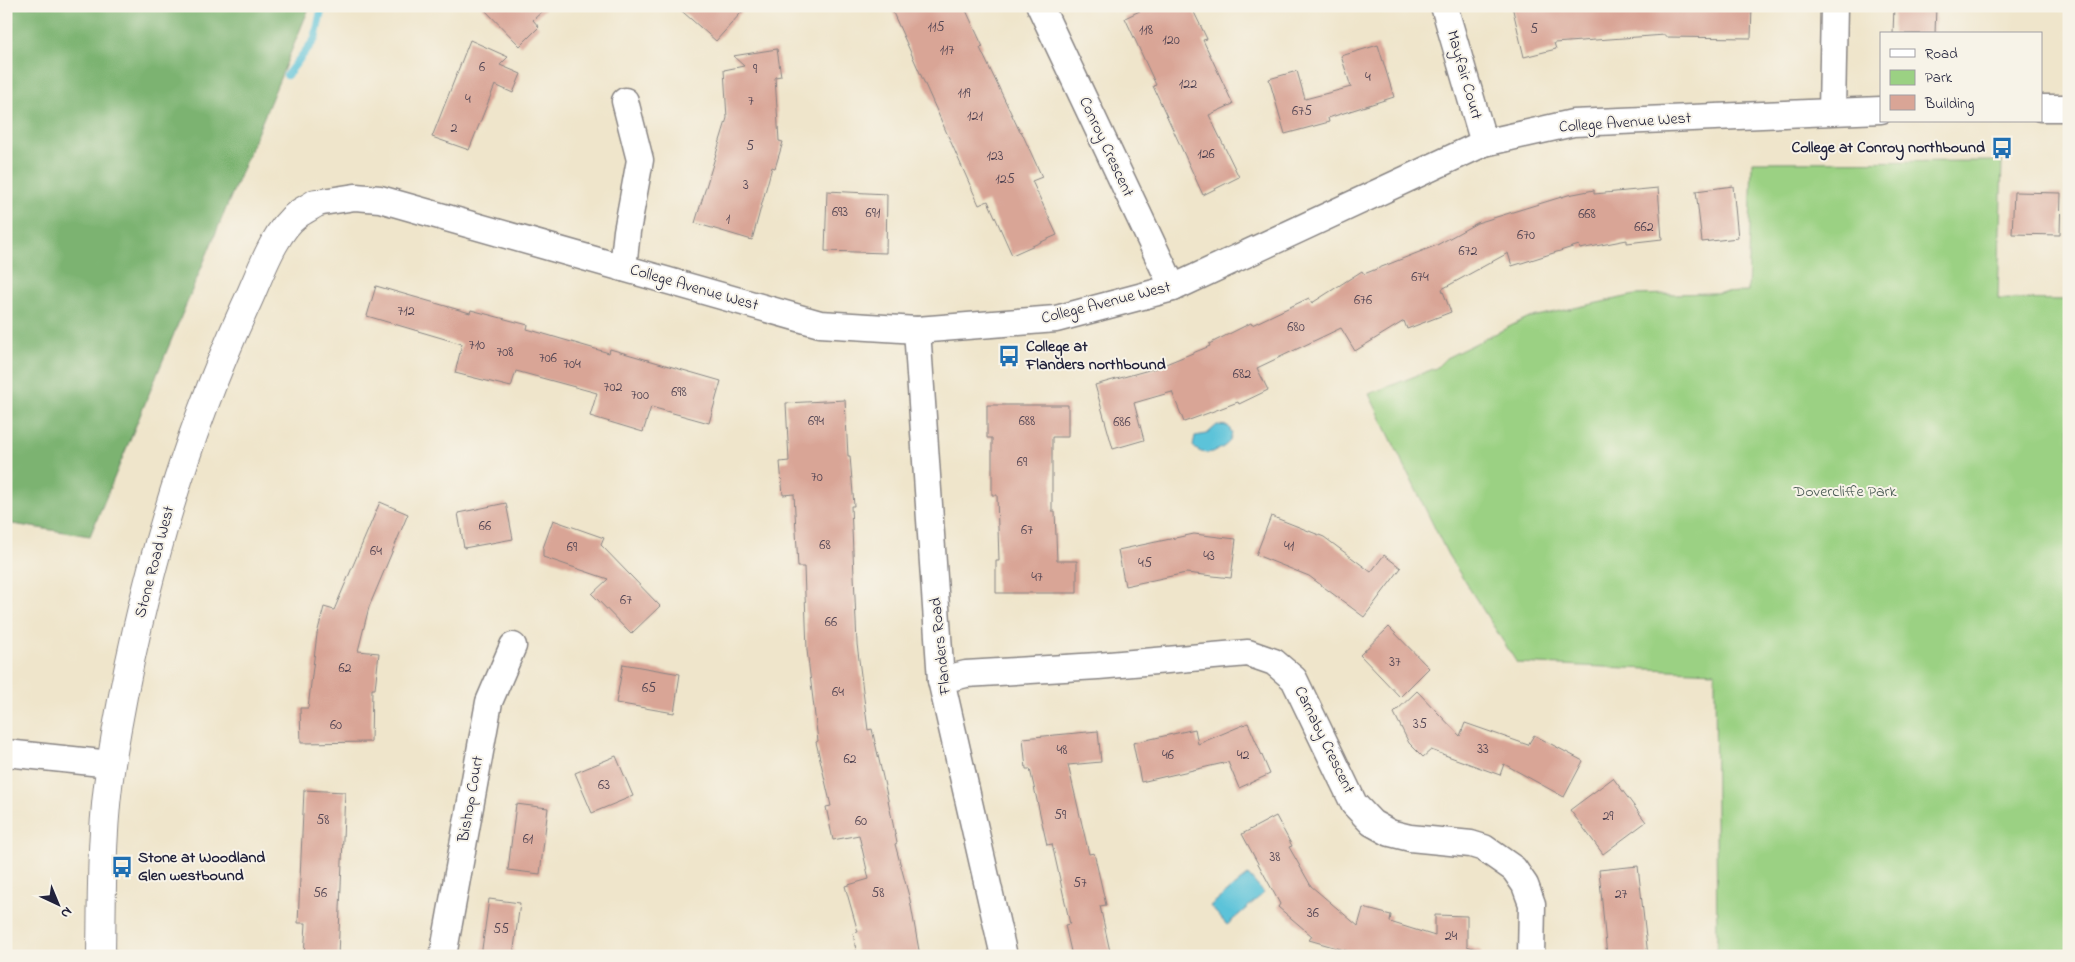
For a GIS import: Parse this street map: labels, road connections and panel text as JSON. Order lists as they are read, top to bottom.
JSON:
{
  "streets": {
    "main road": ["Stone Road West"],
    "street": [
      "Mayfair Court",
      "College Avenue West",
      "Conroy Crescent",
      "Flanders Road",
      "Carnaby Crescent",
      "Bishop Court"
    ]
  },
  "crossings": [
    ["Mayfair Court", "College Avenue West"],
    ["College Avenue West", "Conroy Crescent"],
    ["College Avenue West", "Stone Road West"],
    ["College Avenue West", "Flanders Road"],
    ["Flanders Road", "Carnaby Crescent"]
  ],
  "parks": ["Dovercliffe Park"],
  "places": {
    "bus stop": ["College at Conroy northbound", "College at Flanders northbound", "Stone at Woodland Glen westbound"]
  },
  "house_numbers": [
    "115",
    "5",
    "118",
    "120",
    "117",
    "6",
    "9",
    "4",
    "122",
    "119",
    "4",
    "7",
    "675",
    "121",
    "2",
    "5",
    "126",
    "123",
    "125",
    "3",
    "693",
    "691",
    "668",
    "1",
    "662",
    "670",
    "672",
    "674",
    "676",
    "712",
    "680",
    "710",
    "708",
    "706",
    "704",
    "682",
    "702",
    "698",
    "700",
    "694",
    "688",
    "686",
    "69",
    "70",
    "66",
    "67",
    "68",
    "41",
    "69",
    "64",
    "43",
    "45",
    "47",
    "67",
    "66",
    "37",
    "62",
    "65",
    "64",
    "35",
    "60",
    "33",
    "48",
    "46",
    "42",
    "62",
    "63",
    "59",
    "29",
    "58",
    "60",
    "61",
    "38",
    "57",
    "56",
    "58",
    "27",
    "36",
    "55",
    "24"
  ],
  "legend": ["Road", "Park", "Building"],
  "north": "bottom right"
}
